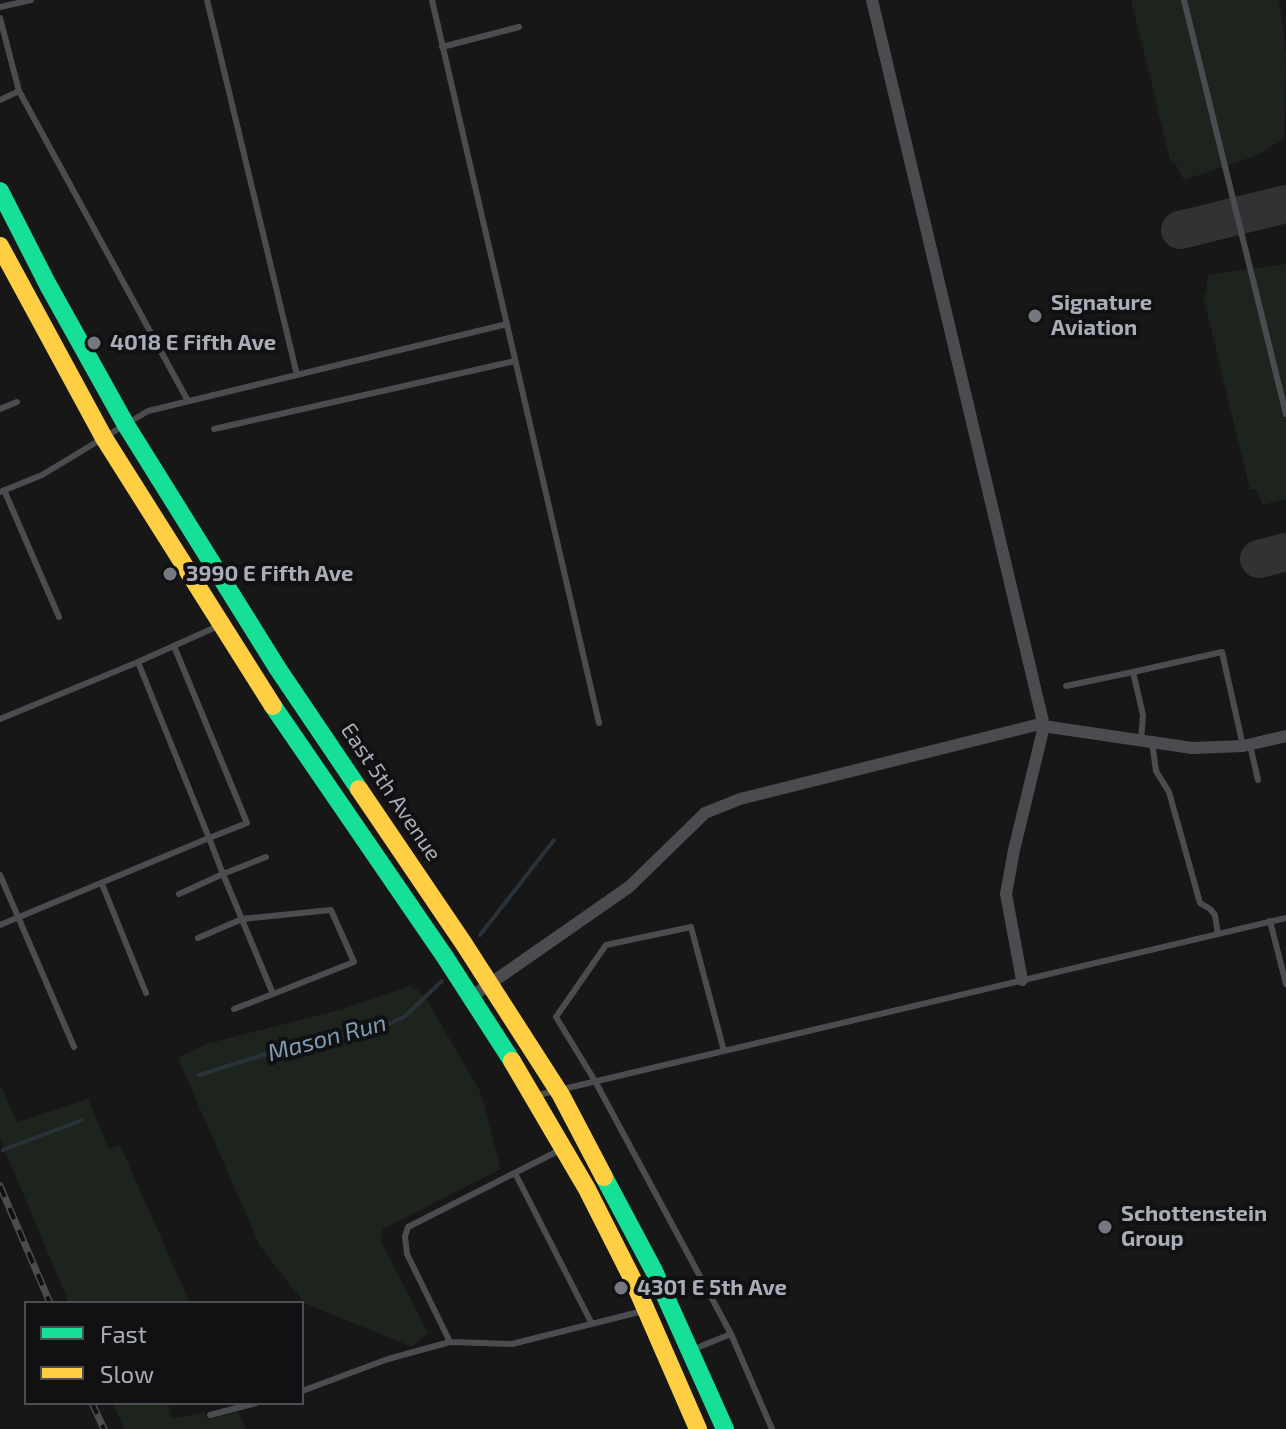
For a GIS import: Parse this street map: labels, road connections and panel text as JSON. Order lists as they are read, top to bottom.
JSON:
{
  "streets": {
    "main road": ["East 5th Avenue"]
  },
  "water": ["Mason Run"],
  "places": [
    "Signature Aviation",
    "4018 E Fifth Ave",
    "3990 E Fifth Ave",
    "Schottenstein Group",
    "4301 E 5th Ave"
  ],
  "legend": ["Fast", "Slow"]
}
